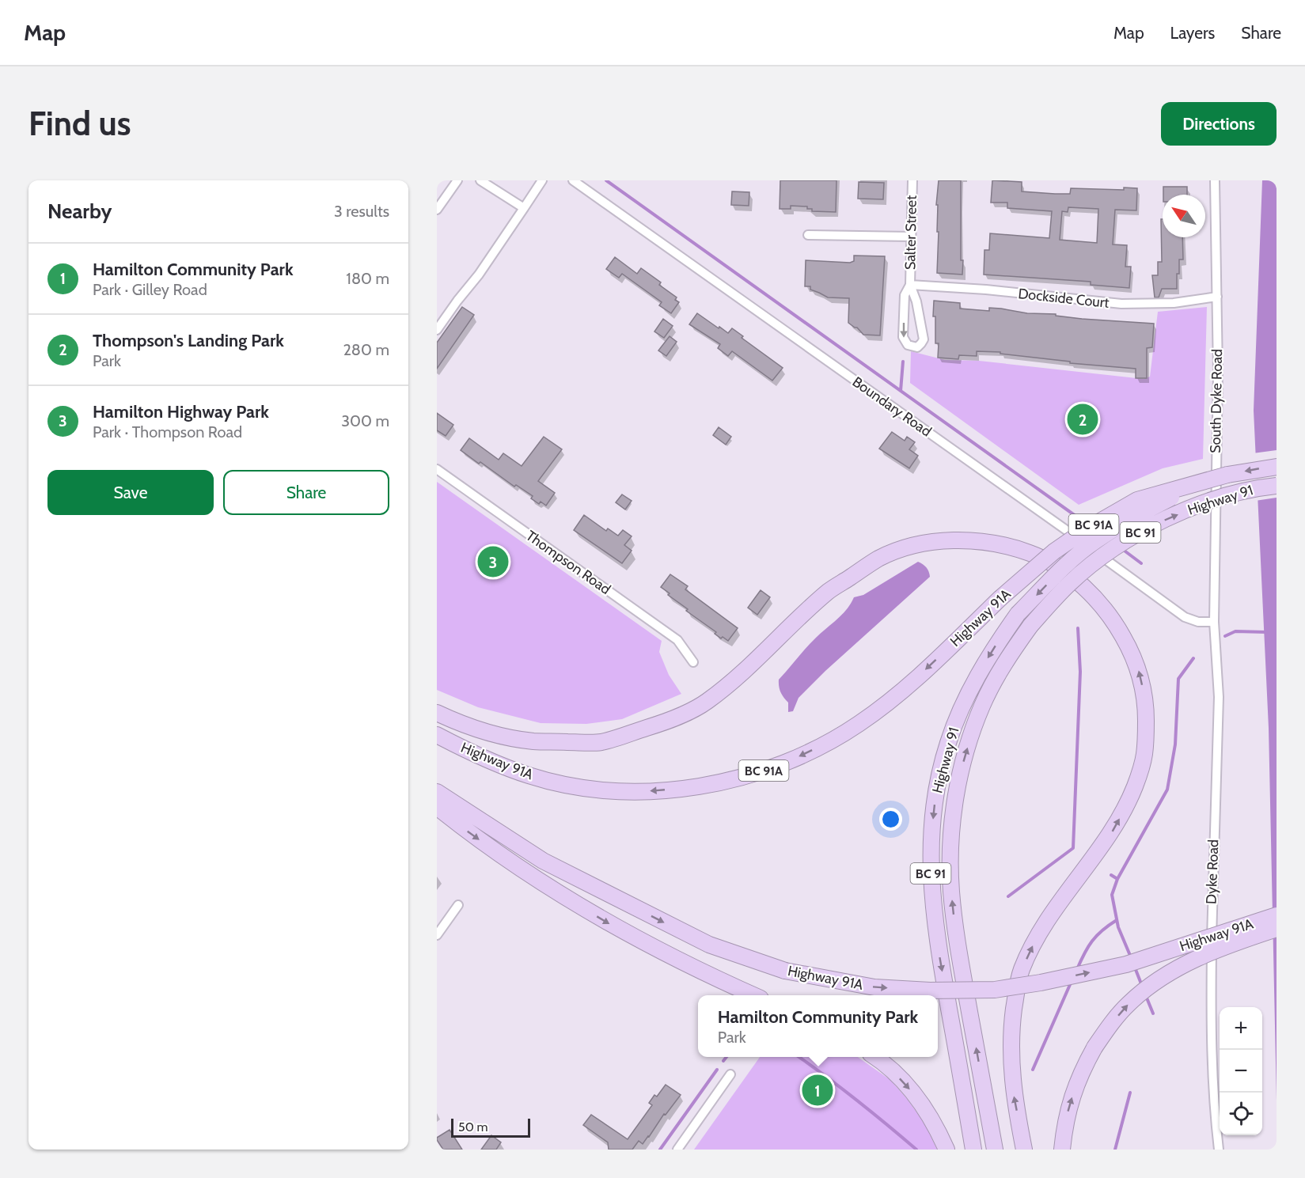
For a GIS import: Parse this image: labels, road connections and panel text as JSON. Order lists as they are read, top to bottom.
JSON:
{
  "streets": {
    "highway": [
      "Highway 91",
      "BC 91A",
      "BC 91",
      "Highway 91A"
    ],
    "street": [
      "Salter Street",
      "Dockside Court",
      "South Dyke Road",
      "Boundary Road",
      "Thompson Road",
      "Dyke Road"
    ]
  },
  "crossings": [
    ["Salter Street", "Dockside Court"],
    ["Dockside Court", "South Dyke Road"],
    ["South Dyke Road", "Boundary Road"],
    ["South Dyke Road", "Dyke Road"],
    ["Boundary Road", "Dyke Road"],
    ["Highway 91", "Highway 91A"]
  ],
  "scale_bar": "50 m",
  "north": "top left",
  "page": {
    "header": "Map",
    "nav": ["Map", "Layers", "Share"],
    "buttons": [
      "Directions",
      ["Save", "Share"]
    ],
    "title": "Find us",
    "heading": ["Nearby", "3 results"],
    "list": [
      {
        "mark": "1",
        "name": "Hamilton Community Park",
        "note": "Park · Gilley Road",
        "value": "180 m"
      },
      {
        "mark": "2",
        "name": "Thompson's Landing Park",
        "note": "Park",
        "value": "280 m"
      },
      {
        "mark": "3",
        "name": "Hamilton Highway Park",
        "note": "Park · Thompson Road",
        "value": "300 m"
      }
    ],
    "pins": ["2", "3", "1"],
    "popup": ["Hamilton Community Park", "Park"],
    "map_buttons": ["+", "−"],
    "scale": "50 m"
  }
}
